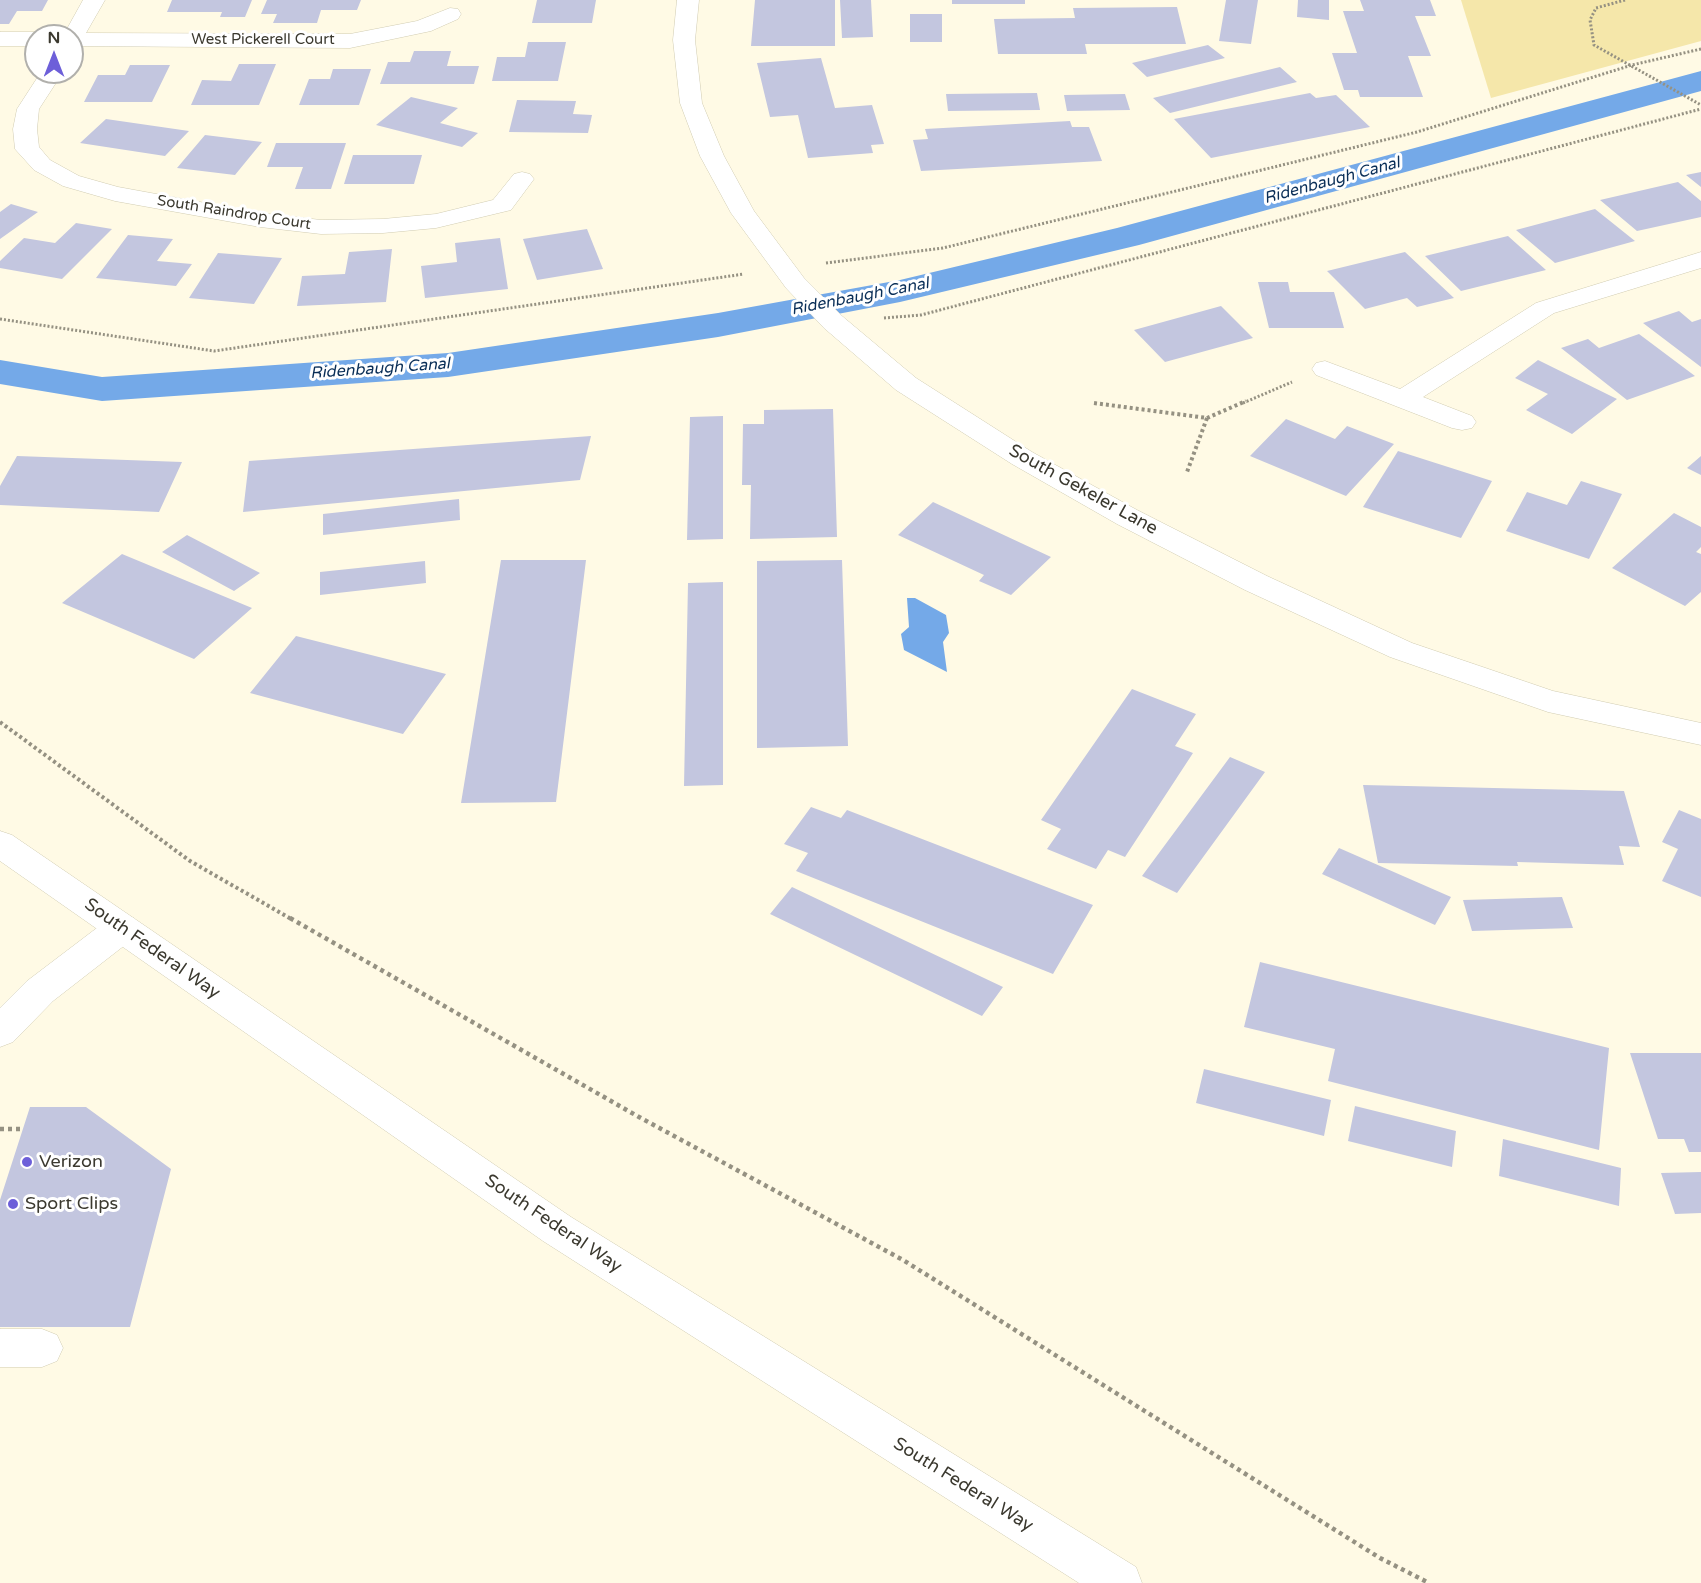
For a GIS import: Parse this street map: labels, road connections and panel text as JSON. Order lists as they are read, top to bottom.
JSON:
{
  "streets": {
    "street": [
      "West Pickerell Court",
      "South Raindrop Court",
      "South Gekeler Lane",
      "South Federal Way"
    ]
  },
  "water": ["Ridenbaugh Canal"],
  "places": ["Verizon", "Sport Clips"],
  "north": "top"
}
